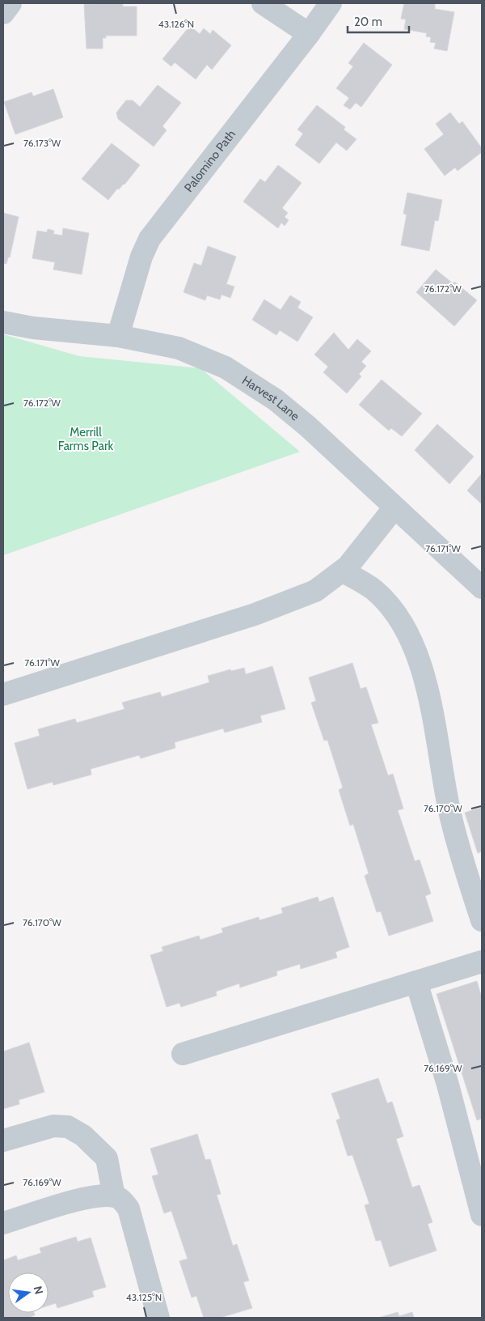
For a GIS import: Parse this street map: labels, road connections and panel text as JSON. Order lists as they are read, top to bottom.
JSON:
{
  "streets": {
    "street": ["Palomino Path", "Harvest Lane"]
  },
  "crossings": [
    ["Palomino Path", "Harvest Lane"]
  ],
  "parks": ["Merrill Farms Park"],
  "scale_bar": "20 m",
  "north": "right",
  "coordinates": [
    "43.126°N",
    "76.173°W",
    "76.172°W",
    "76.171°W",
    "76.170°W",
    "76.169°W",
    "43.125°N"
  ]
}
